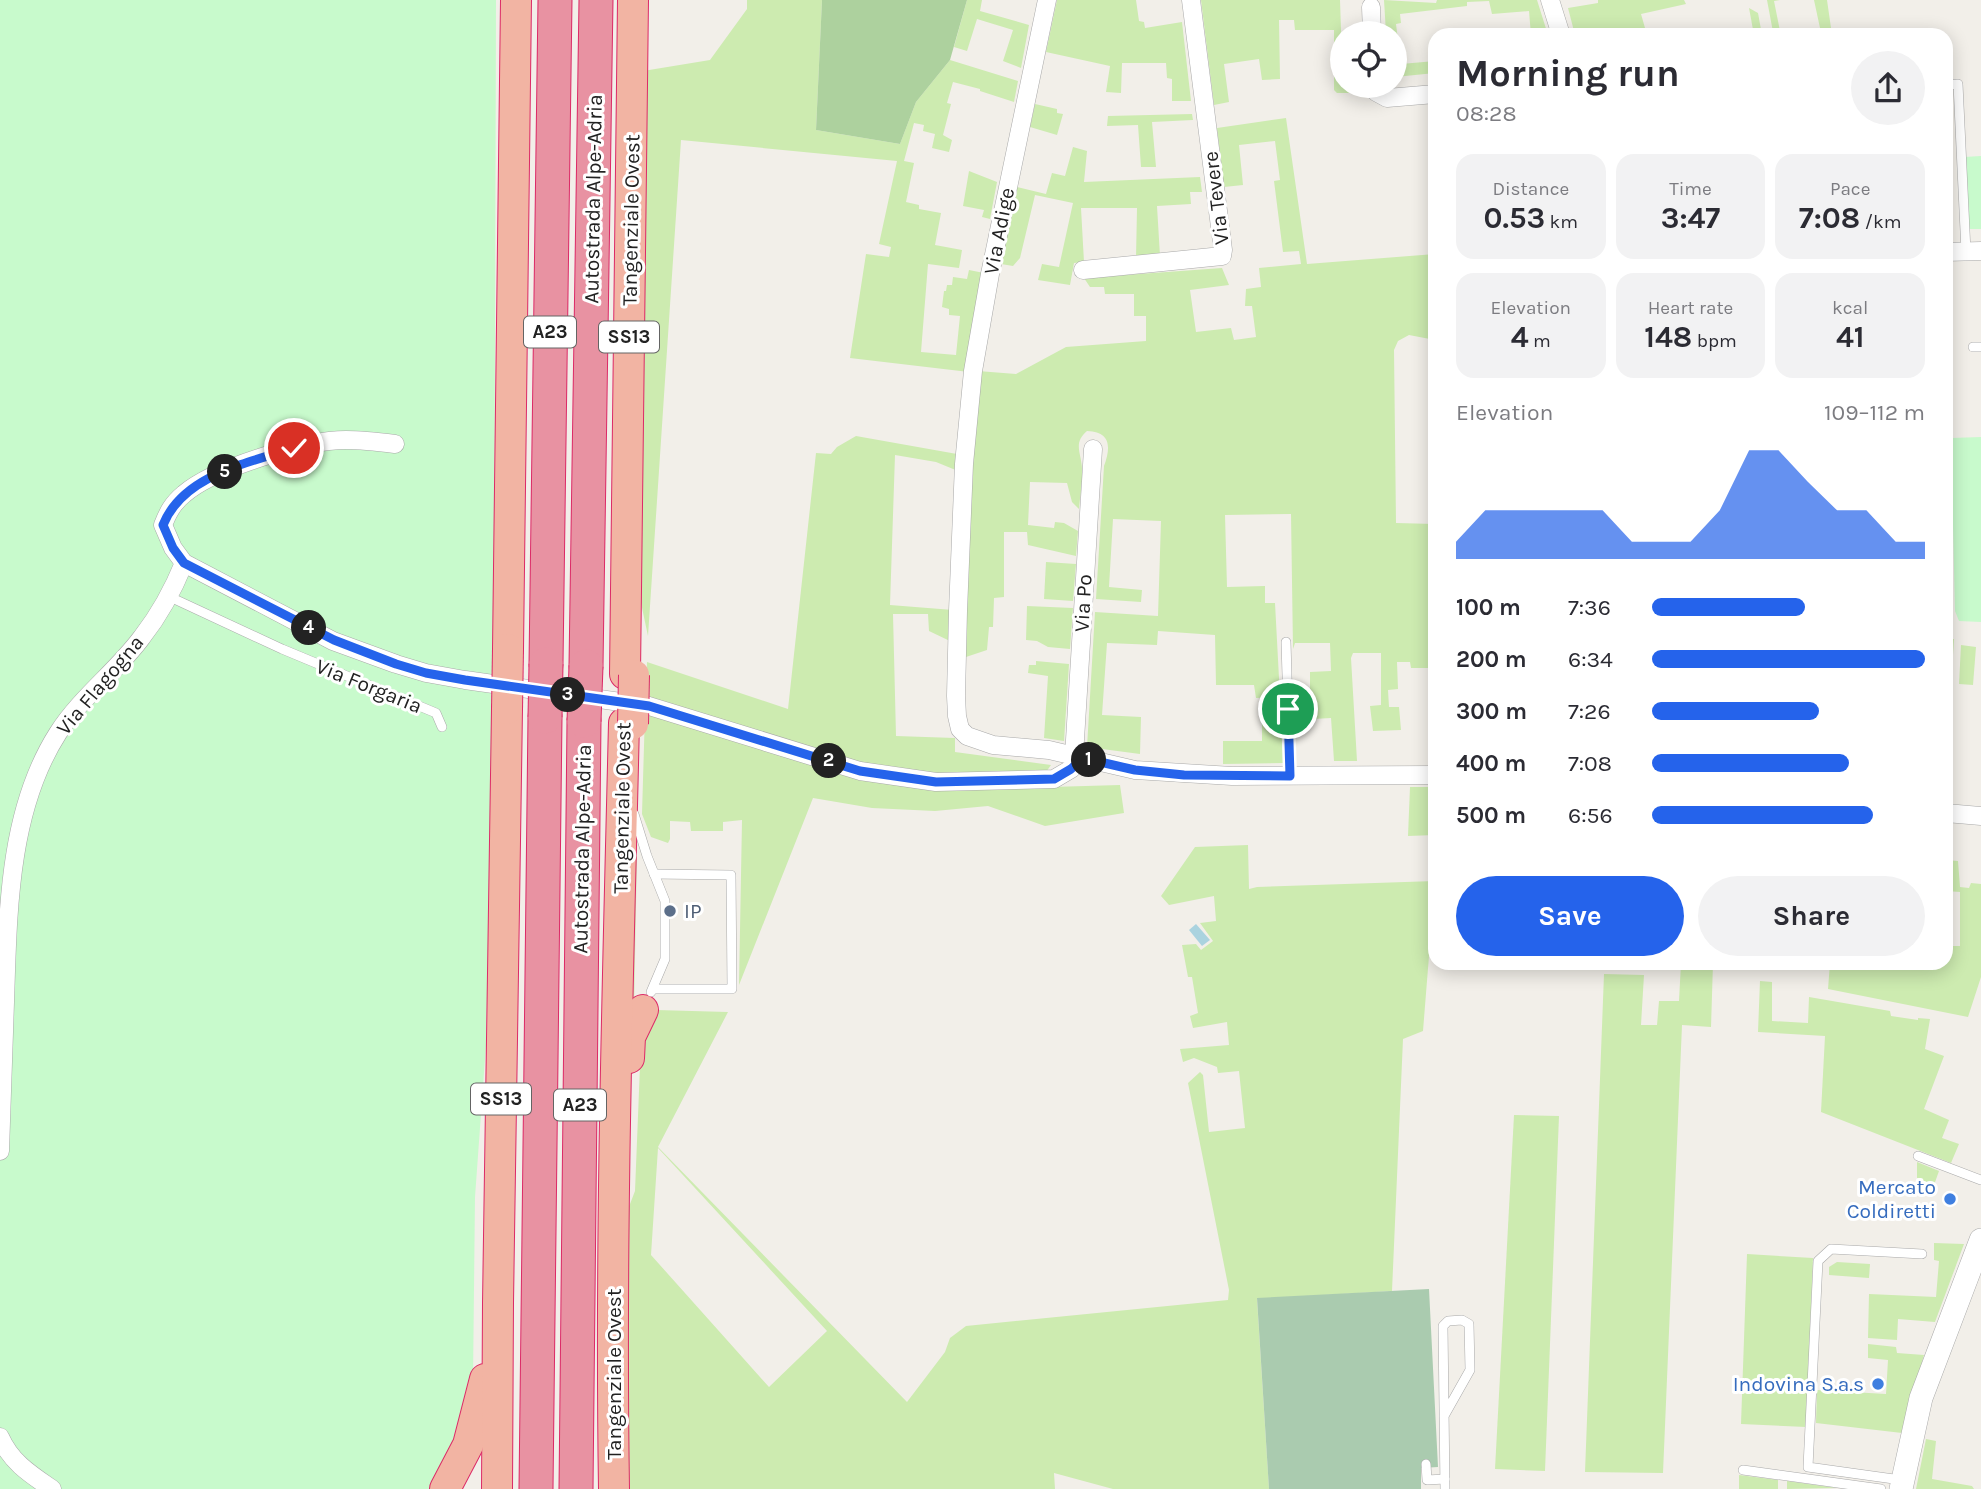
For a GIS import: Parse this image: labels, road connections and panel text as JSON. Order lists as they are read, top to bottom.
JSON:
{
  "streets": {
    "highway": [
      "Autostrada Alpe-Adria",
      "Tangenziale Ovest",
      "A23",
      "SS13"
    ],
    "street": [
      "Via Tevere",
      "Via Adige",
      "Via Po",
      "Via Flagogna",
      "Via Forgaria"
    ]
  },
  "crossings": [
    ["Via Adige", "Via Po"],
    ["Via Adige", "Via Forgaria"],
    ["Via Po", "Via Forgaria"],
    ["Via Flagogna", "Via Forgaria"]
  ],
  "places": ["IP", "Mercato Coldiretti", "Indovina S.a.s"],
  "page": {
    "heading": ["Morning run", "08:28"],
    "stats": [
      ["Distance", "0.53 km"],
      ["Time", "3:47"],
      ["Pace", "7:08 /km"],
      ["Elevation", "4 m"],
      ["Heart rate", "148 bpm"],
      ["kcal", "41"]
    ],
    "chart": ["Elevation", "109–112 m"],
    "pins": [
      "5",
      "4",
      "3",
      "1",
      "2"
    ],
    "list": [
      {
        "name": "100 m",
        "note": "7:36"
      },
      {
        "name": "200 m",
        "note": "6:34"
      },
      {
        "name": "300 m",
        "note": "7:26"
      },
      {
        "name": "400 m",
        "note": "7:08"
      },
      {
        "name": "500 m",
        "note": "6:56"
      }
    ],
    "buttons": ["Save", "Share"]
  }
}
